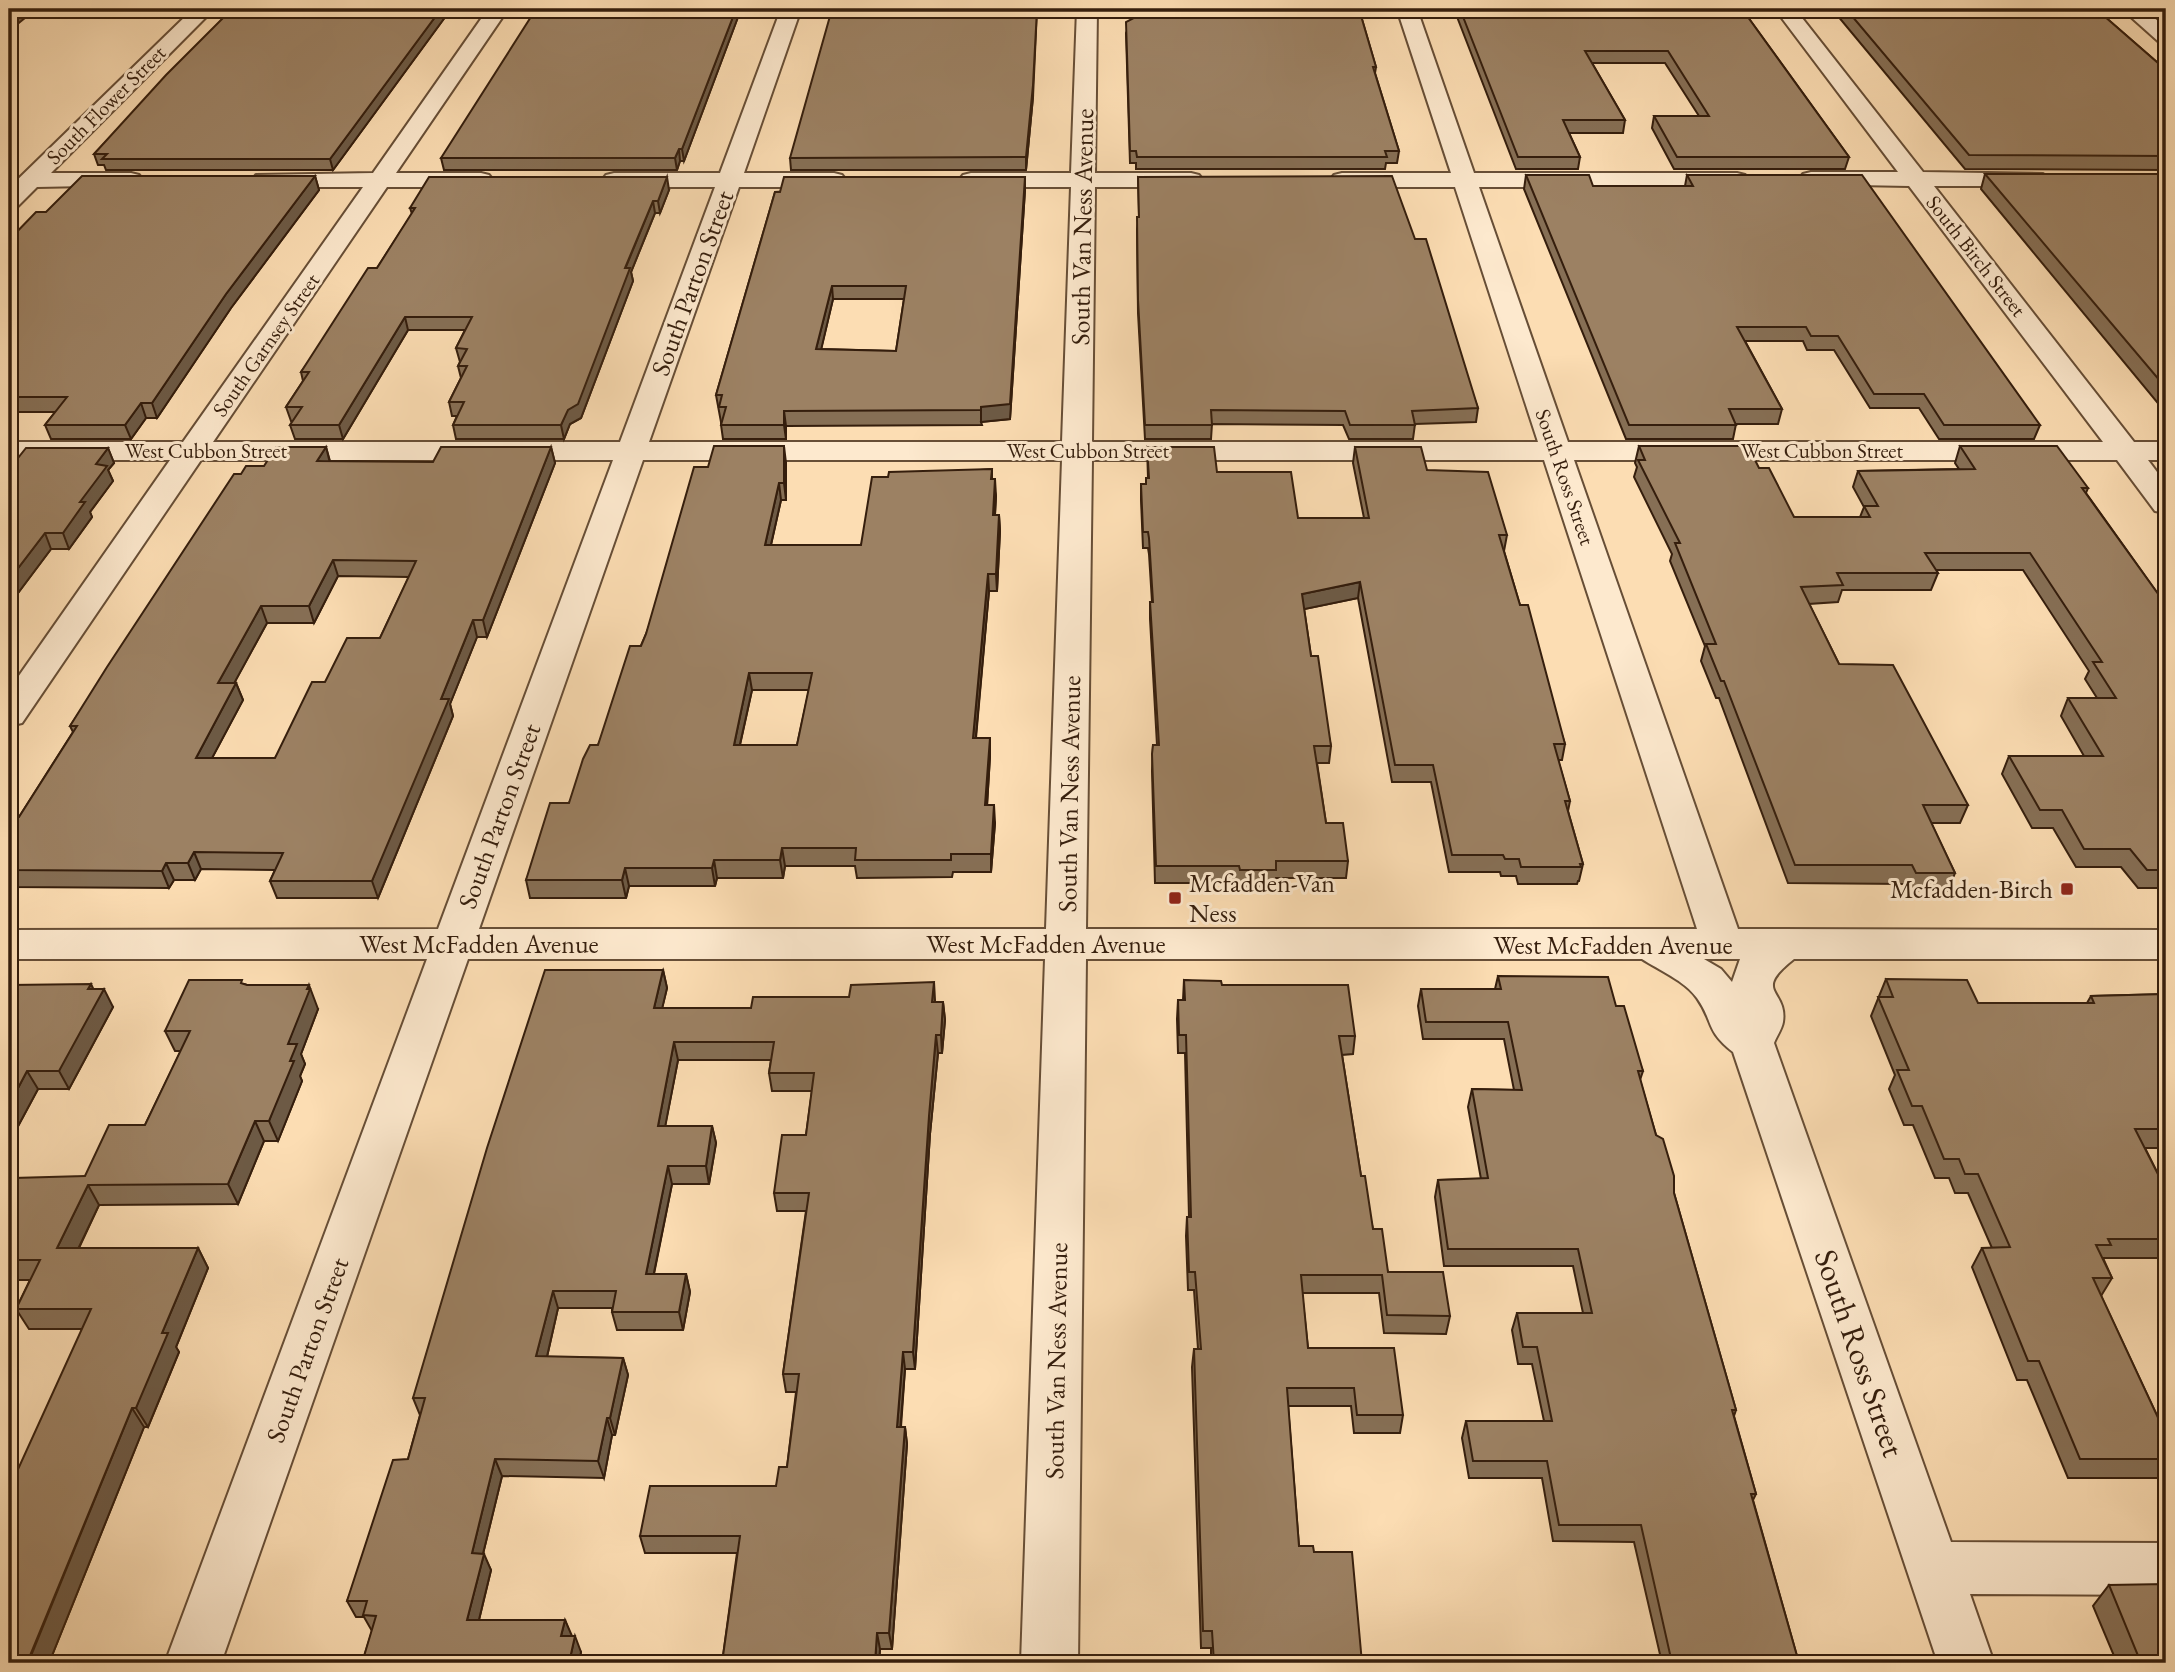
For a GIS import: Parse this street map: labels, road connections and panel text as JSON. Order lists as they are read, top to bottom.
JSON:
{
  "streets": {
    "street": [
      "South Flower Street",
      "South Van Ness Avenue",
      "South Birch Street",
      "South Parton Street",
      "South Garnsey Street",
      "West Cubbon Street",
      "South Ross Street",
      "West McFadden Avenue"
    ]
  },
  "crossings": [
    ["South Van Ness Avenue", "West Cubbon Street"],
    ["South Van Ness Avenue", "West McFadden Avenue"],
    ["South Birch Street", "West Cubbon Street"],
    ["South Parton Street", "West Cubbon Street"],
    ["South Parton Street", "West McFadden Avenue"],
    ["South Garnsey Street", "West Cubbon Street"],
    ["West Cubbon Street", "South Ross Street"],
    ["South Ross Street", "West McFadden Avenue"]
  ],
  "places": {
    "transit": ["Mcfadden-Birch", "Mcfadden-Van Ness"]
  }
}
